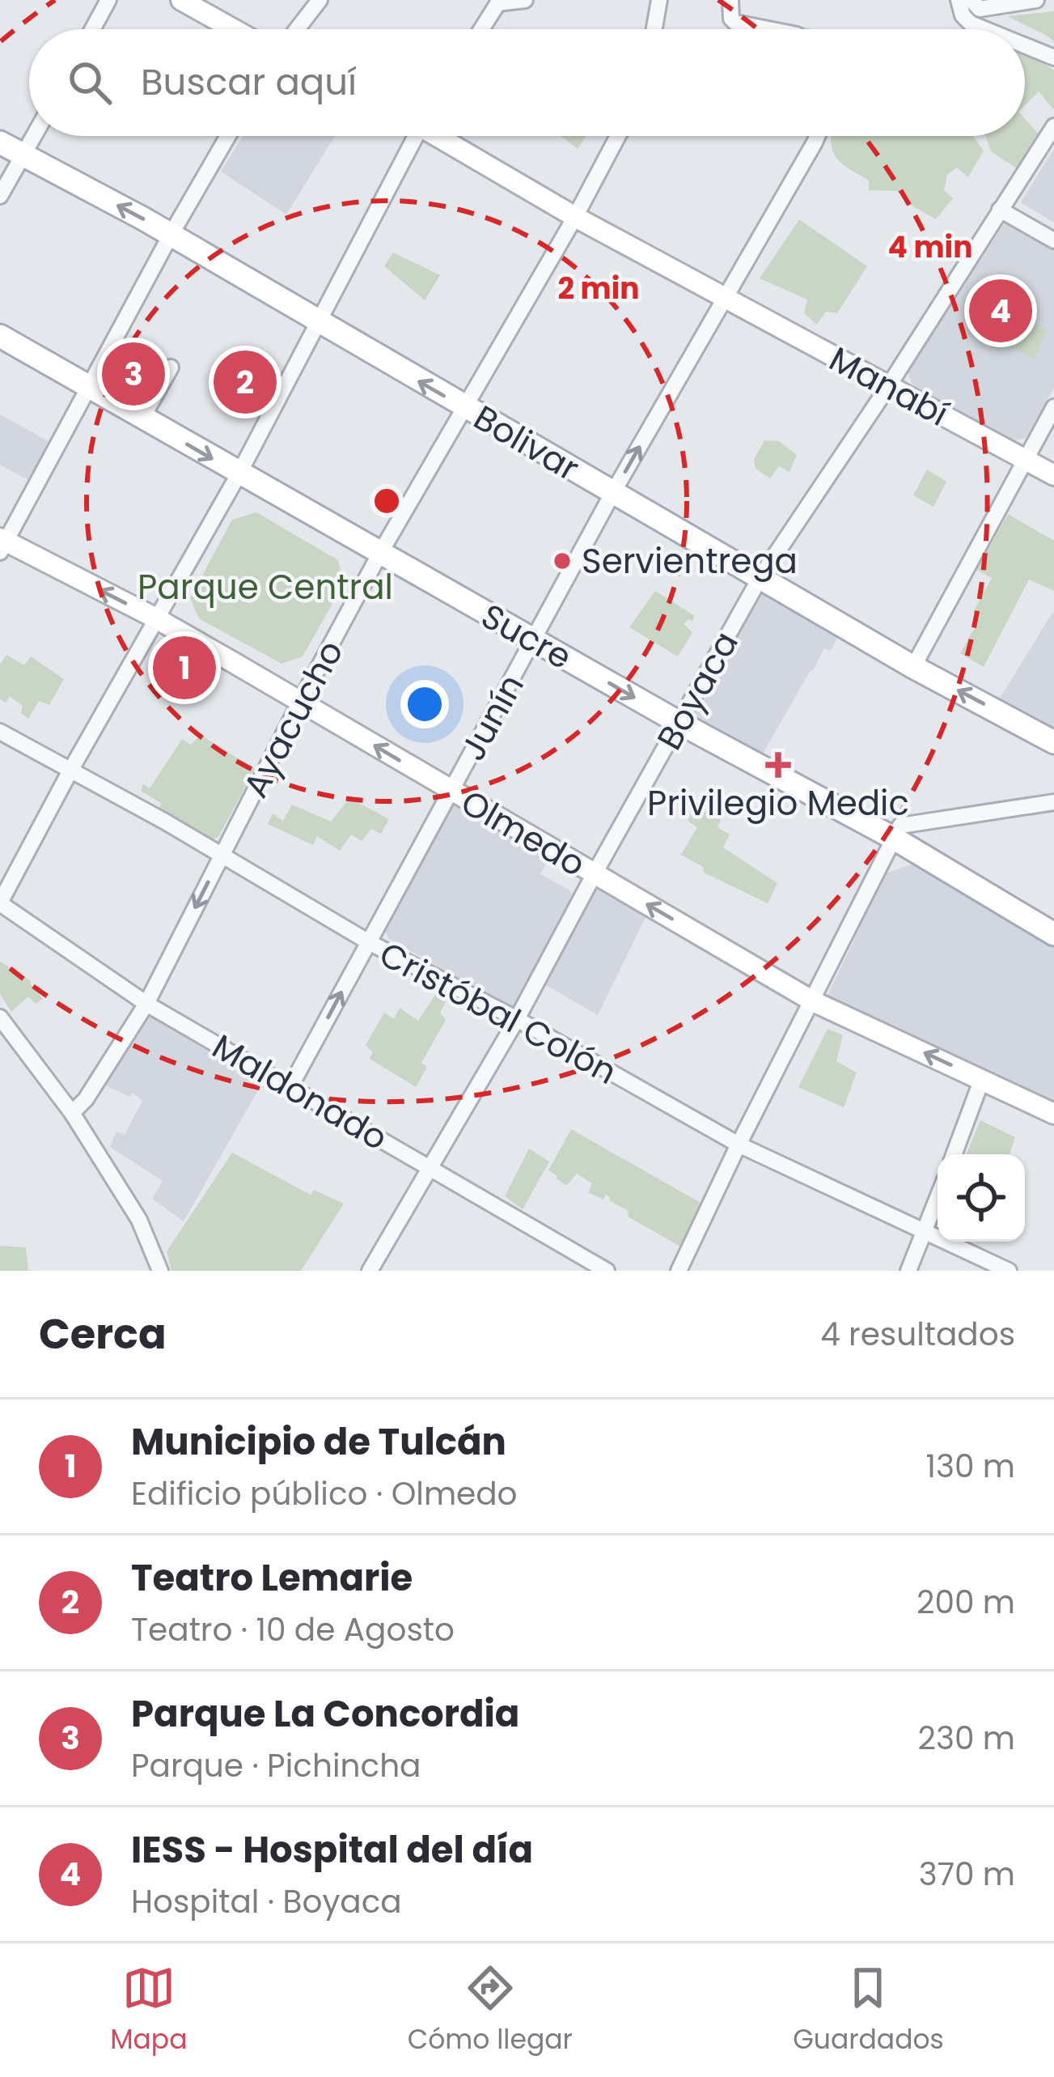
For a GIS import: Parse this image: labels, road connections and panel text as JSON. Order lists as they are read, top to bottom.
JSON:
{
  "streets": {
    "main road": ["Bolivar", "Sucre"],
    "street": [
      "Manabí",
      "Boyaca",
      "Junín",
      "Ayacucho",
      "Olmedo",
      "Cristóbal Colón",
      "Maldonado"
    ]
  },
  "crossings": [
    ["Manabí", "Boyaca"],
    ["Manabí", "Junín"],
    ["Manabí", "Ayacucho"],
    ["Bolivar", "Boyaca"],
    ["Bolivar", "Junín"],
    ["Bolivar", "Ayacucho"],
    ["Sucre", "Boyaca"],
    ["Sucre", "Junín"],
    ["Sucre", "Ayacucho"],
    ["Boyaca", "Olmedo"],
    ["Boyaca", "Cristóbal Colón"],
    ["Boyaca", "Maldonado"],
    ["Junín", "Olmedo"],
    ["Junín", "Cristóbal Colón"],
    ["Junín", "Maldonado"],
    ["Ayacucho", "Olmedo"],
    ["Ayacucho", "Cristóbal Colón"],
    ["Ayacucho", "Maldonado"]
  ],
  "one_way": ["Bolivar", "Junín", "Olmedo"],
  "parks": ["Parque Central"],
  "places": {
    "other": ["Servientrega"],
    "health": ["Privilegio Medic"]
  },
  "page": {
    "search": "Buscar aquí",
    "pins": [
      "4",
      "3",
      "2",
      "1"
    ],
    "heading": ["Cerca", "4 resultados"],
    "list": [
      {
        "mark": "1",
        "name": "Municipio de Tulcán",
        "note": "Edificio público · Olmedo",
        "value": "130 m"
      },
      {
        "mark": "2",
        "name": "Teatro Lemarie",
        "note": "Teatro · 10 de Agosto",
        "value": "200 m"
      },
      {
        "mark": "3",
        "name": "Parque La Concordia",
        "note": "Parque · Pichincha",
        "value": "230 m"
      },
      {
        "mark": "4",
        "name": "IESS - Hospital del día",
        "note": "Hospital · Boyaca",
        "value": "370 m"
      }
    ],
    "nav": ["Mapa", "Cómo llegar", "Guardados"]
  },
  "rings": ["4 min", "2 min"]
}
